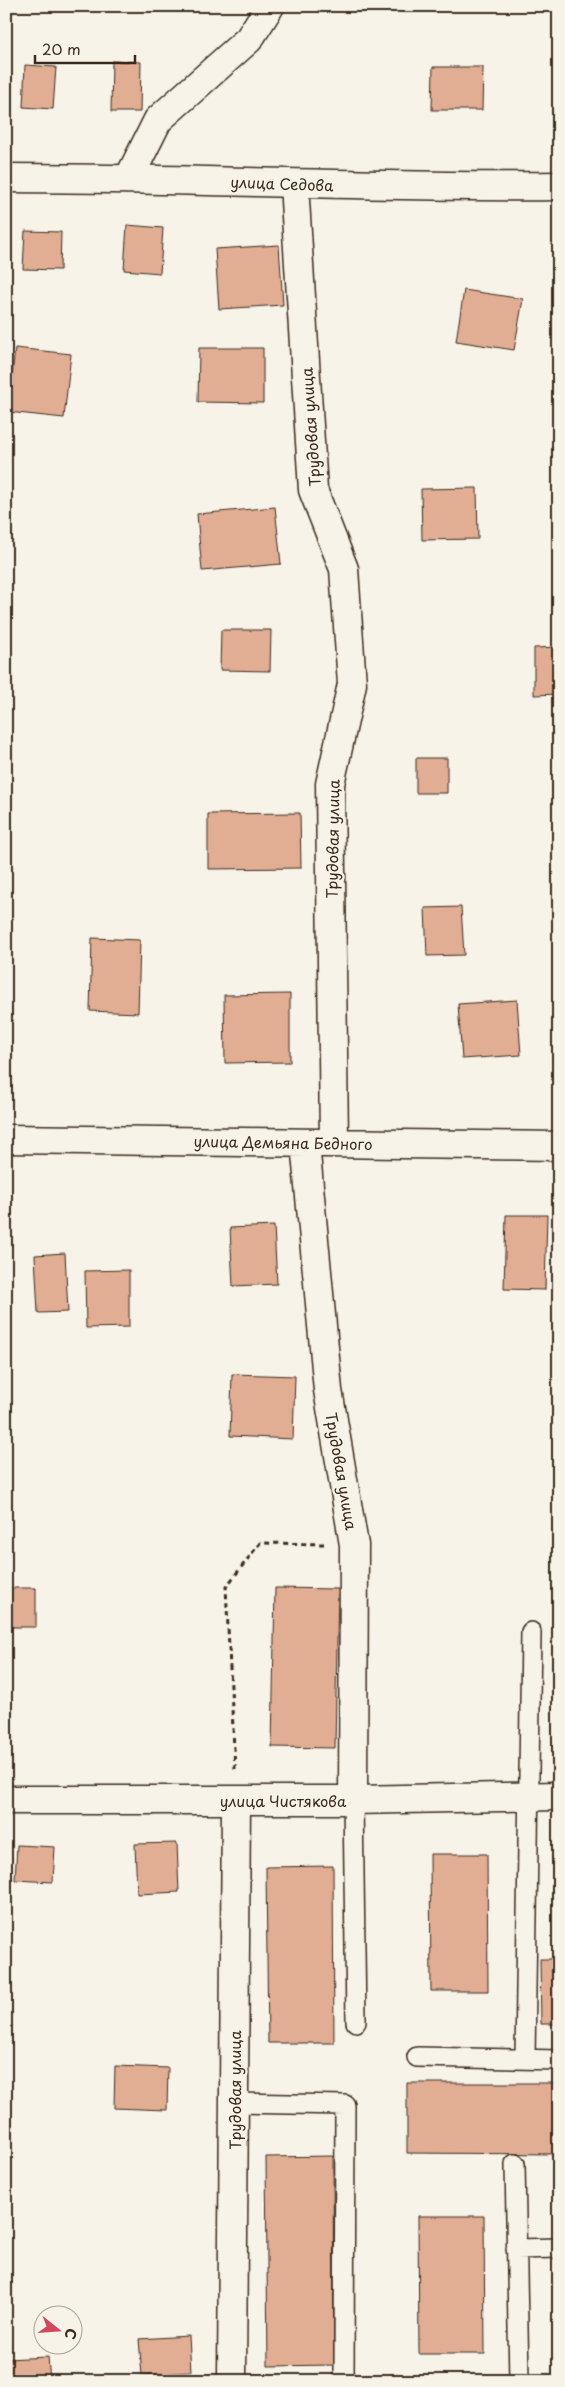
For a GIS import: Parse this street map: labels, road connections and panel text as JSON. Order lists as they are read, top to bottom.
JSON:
{
  "streets": {
    "street": [
      "улица Седова",
      "Трудовая улица",
      "улица Демьяна Бедного",
      "улица Чистякова"
    ]
  },
  "crossings": [
    ["улица Седова", "Трудовая улица"],
    ["Трудовая улица", "улица Демьяна Бедного"],
    ["Трудовая улица", "улица Чистякова"]
  ],
  "scale_bar": "20 m",
  "north": "right"
}
